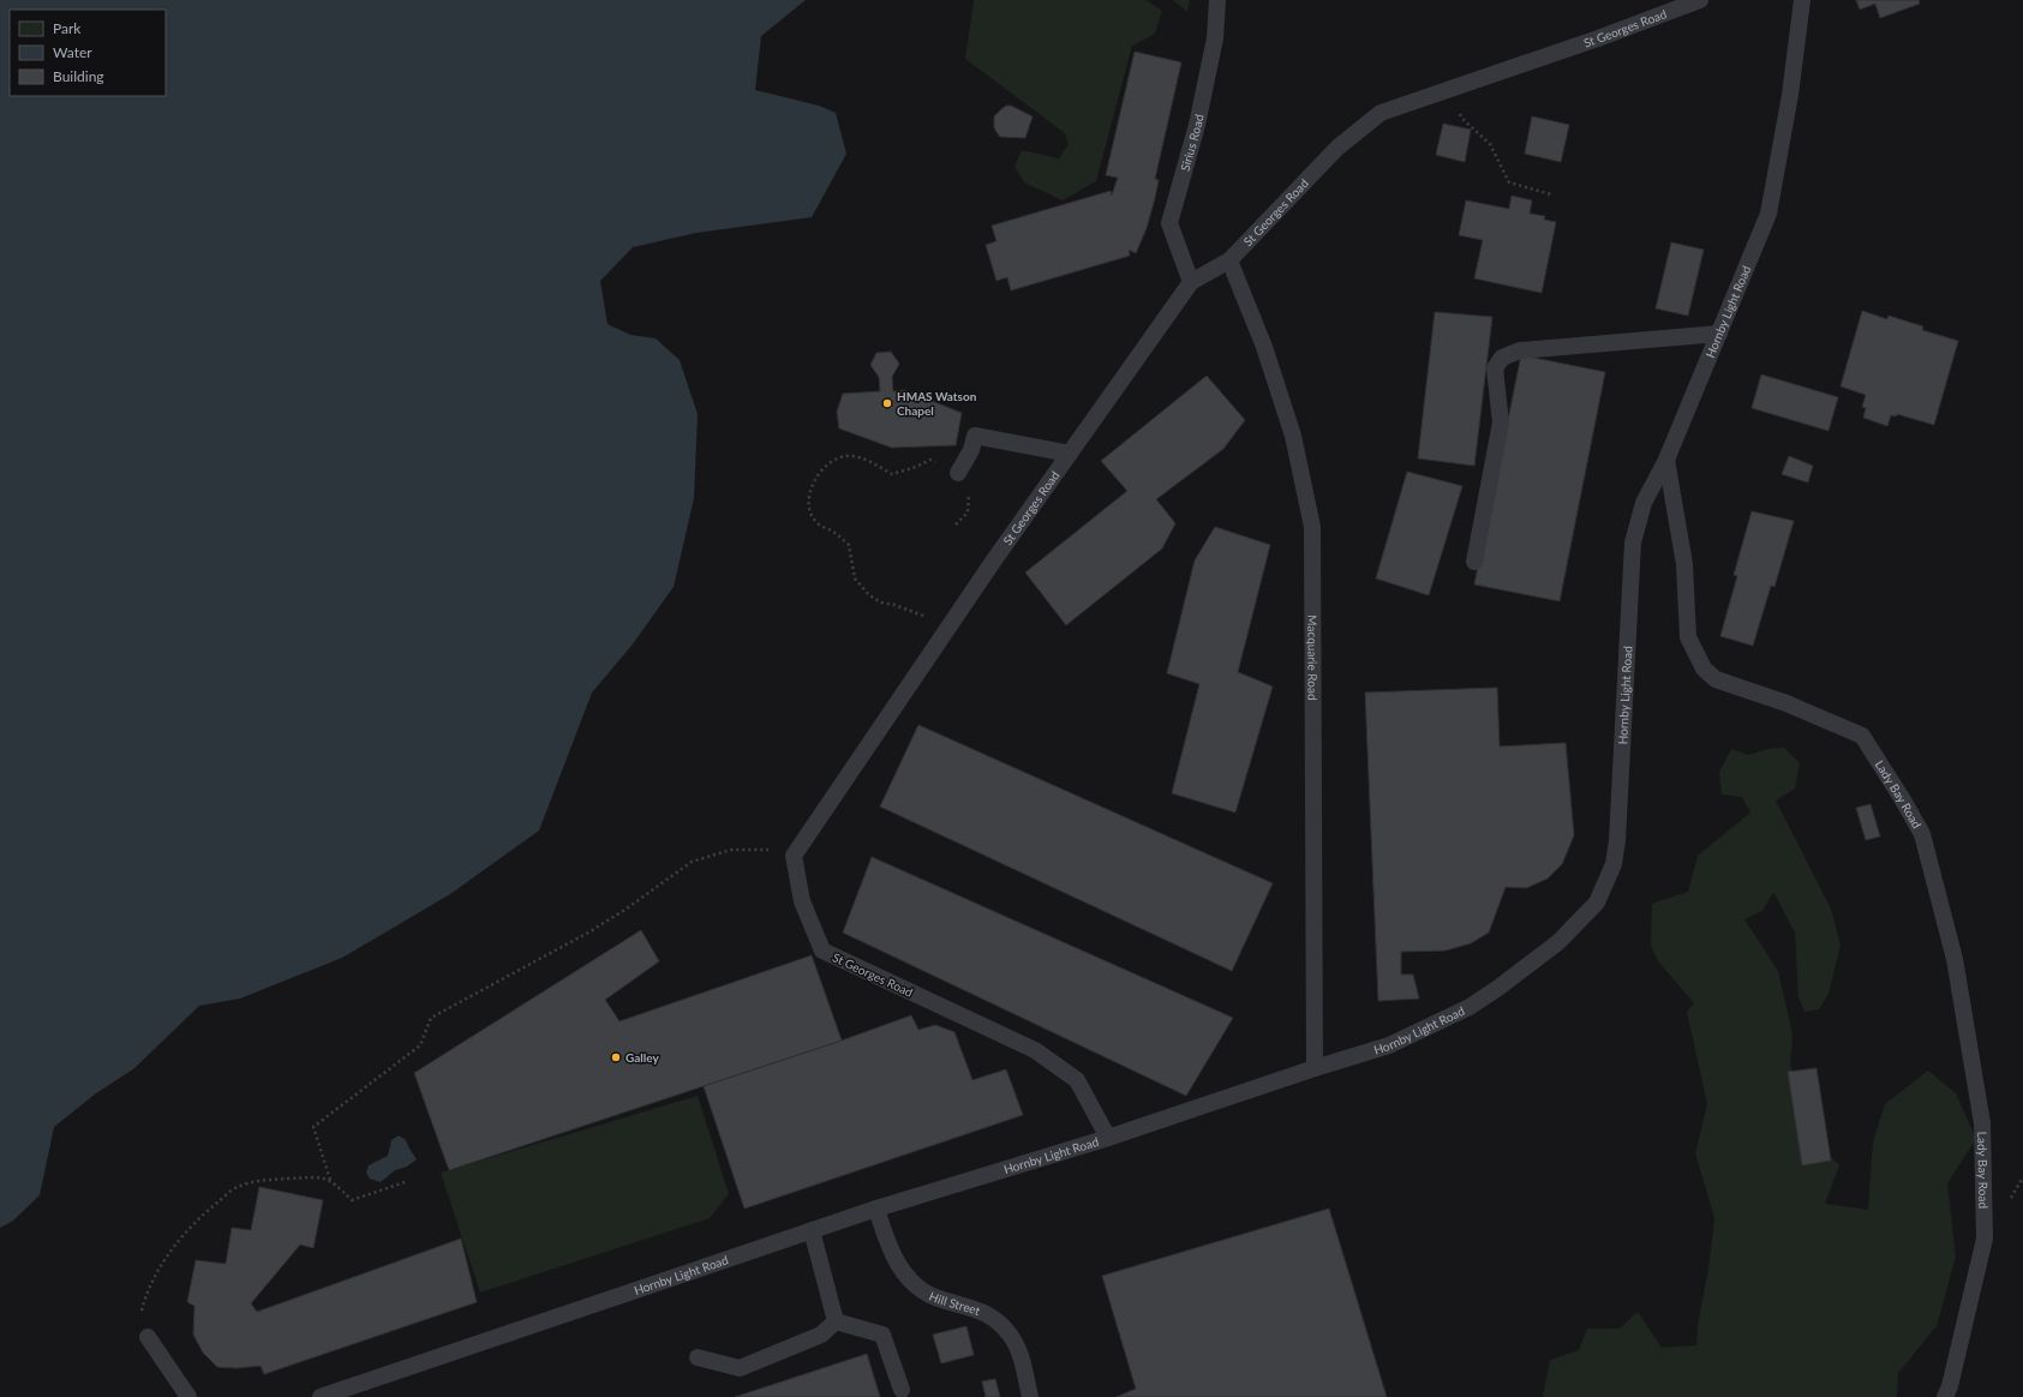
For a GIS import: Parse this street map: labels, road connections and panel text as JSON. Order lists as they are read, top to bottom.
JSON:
{
  "streets": {
    "lane": [
      "St Georges Road",
      "Sirius Road",
      "Hornby Light Road",
      "Macquarie Road",
      "Lady Bay Road",
      "Hill Street"
    ]
  },
  "crossings": [
    ["St Georges Road", "Sirius Road"],
    ["St Georges Road", "Hornby Light Road"],
    ["St Georges Road", "Macquarie Road"],
    ["Hornby Light Road", "Macquarie Road"],
    ["Hornby Light Road", "Lady Bay Road"],
    ["Hornby Light Road", "Hill Street"]
  ],
  "places": ["HMAS Watson Chapel", "Galley"],
  "legend": ["Park", "Water", "Building"]
}
